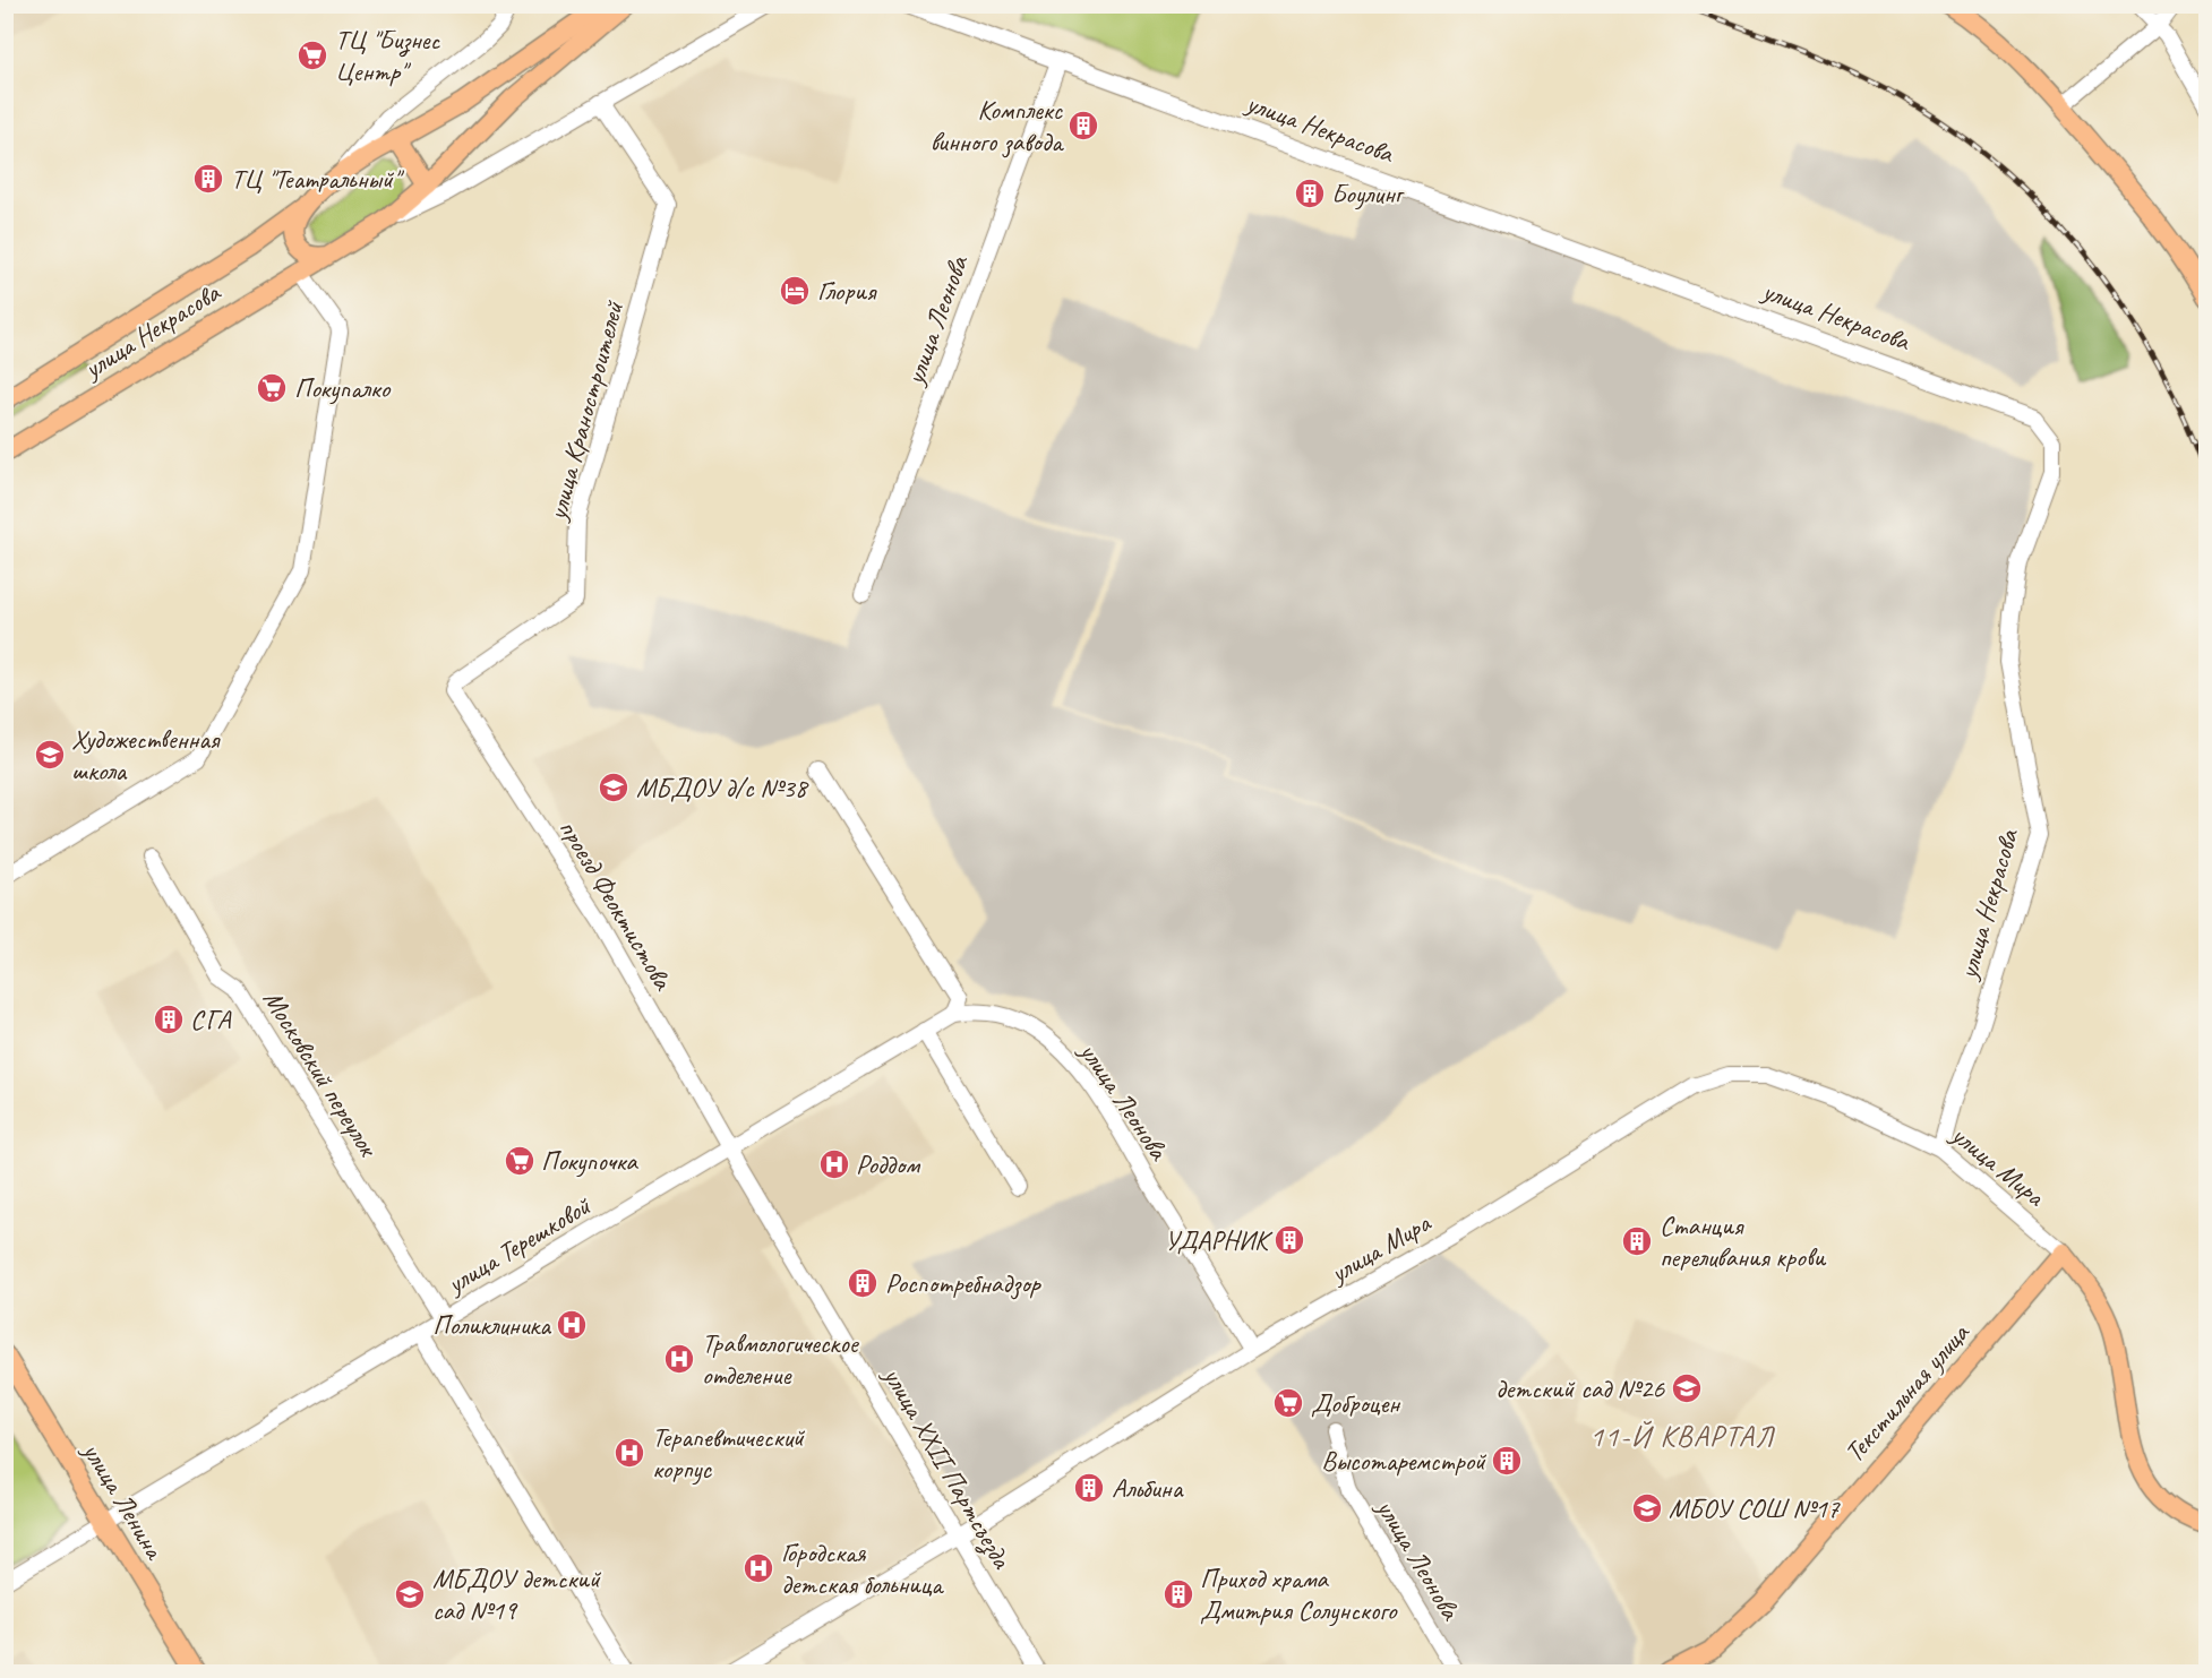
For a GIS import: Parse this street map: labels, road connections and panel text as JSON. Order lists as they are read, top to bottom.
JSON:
{
  "streets": {
    "main road": ["улица Некрасова", "Текстильная улица", "улица Ленина"],
    "street": [
      "улица Леонова",
      "улица Краностроителей",
      "проезд Феоктистова",
      "Московский переулок",
      "улица Мира",
      "улица Терешковой",
      "улица XXII Партсъезда"
    ]
  },
  "crossings": [
    ["улица Некрасова", "улица Леонова"],
    ["улица Некрасова", "улица Мира"],
    ["улица Леонова", "улица Мира"],
    ["улица Леонова", "улица Терешковой"],
    ["улица Краностроителей", "проезд Феоктистова"],
    ["проезд Феоктистова", "улица Терешковой"],
    ["проезд Феоктистова", "улица XXII Партсъезда"],
    ["Московский переулок", "улица Терешковой"],
    ["улица Мира", "Текстильная улица"],
    ["улица Мира", "улица XXII Партсъезда"],
    ["улица Терешковой", "улица XXII Партсъезда"],
    ["улица Терешковой", "улица Ленина"]
  ],
  "districts": ["11-Й КВАРТАЛ"],
  "places": {
    "supermarket": [
      "ТЦ \"Бизнес Центр\"",
      "Покупалко",
      "Покупочка",
      "Доброцен"
    ],
    "building": [
      "Комплекс винного завода",
      "ТЦ \"Театральный\"",
      "Боулинг",
      "СГА",
      "УДАРНИК",
      "Станция переливания крови",
      "Роспотребнадзор",
      "Высотаремстрой",
      "Альбина",
      "Приход храма Дмитрия Солунского"
    ],
    "hotel": ["Глория"],
    "school or university": [
      "Художественная школа",
      "МБДОУ д/с №38",
      "детский сад №26",
      "МБОУ СОШ №17",
      "МБДОУ детский сад №19"
    ],
    "hospital": [
      "Роддом",
      "Поликлиника",
      "Травмологическое отделение",
      "Терапевтический корпус",
      "Городская детская больница"
    ]
  }
}
